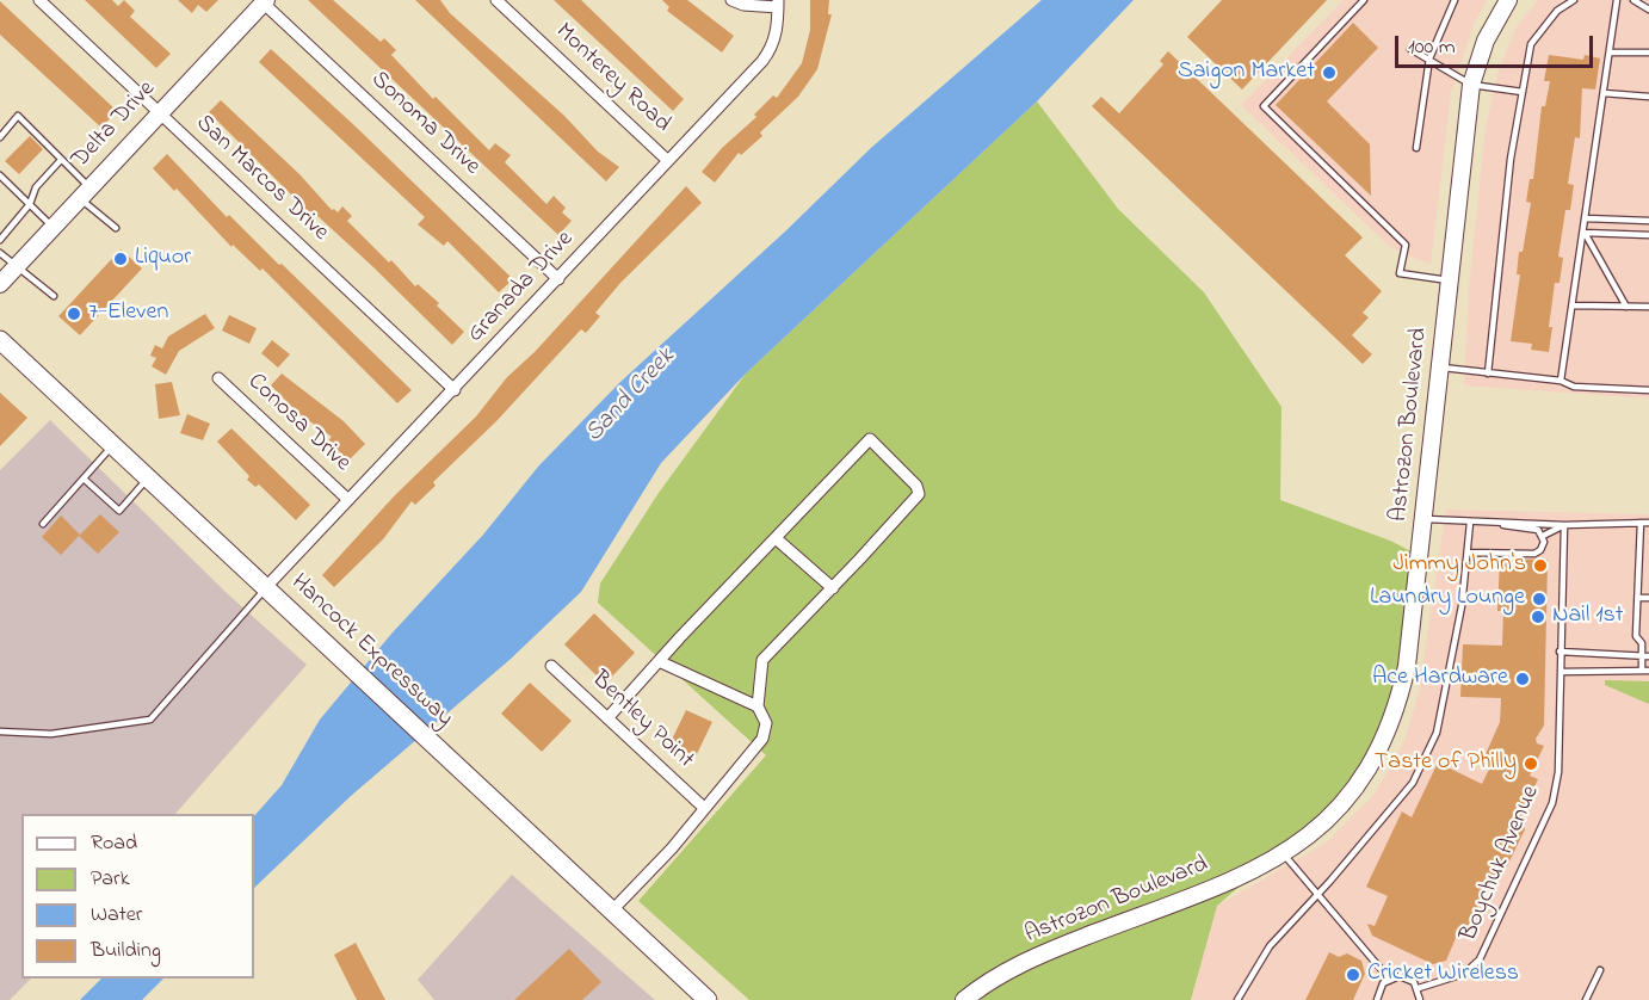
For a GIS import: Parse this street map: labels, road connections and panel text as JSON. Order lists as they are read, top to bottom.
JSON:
{
  "streets": {
    "main road": ["Delta Drive", "Astrozon Boulevard", "Hancock Expressway"],
    "street": [
      "Monterey Road",
      "Sonoma Drive",
      "San Marcos Drive",
      "Granada Drive",
      "Conosa Drive",
      "Bentley Point"
    ],
    "lane": ["Boychuk Avenue"]
  },
  "crossings": [
    ["Monterey Road", "Granada Drive"],
    ["Sonoma Drive", "Delta Drive"],
    ["Sonoma Drive", "Granada Drive"],
    ["Delta Drive", "San Marcos Drive"],
    ["San Marcos Drive", "Granada Drive"],
    ["Granada Drive", "Conosa Drive"],
    ["Granada Drive", "Hancock Expressway"]
  ],
  "water": ["Sand Creek"],
  "places": [
    "Saigon Market",
    "Liquor",
    "7-Eleven",
    "Jimmy John's",
    "Laundry Lounge",
    "Nail 1st",
    "Ace Hardware",
    "Taste of Philly",
    "Cricket Wireless"
  ],
  "legend": [
    "Road",
    "Park",
    "Water",
    "Building"
  ],
  "scale_bar": "100 m"
}
